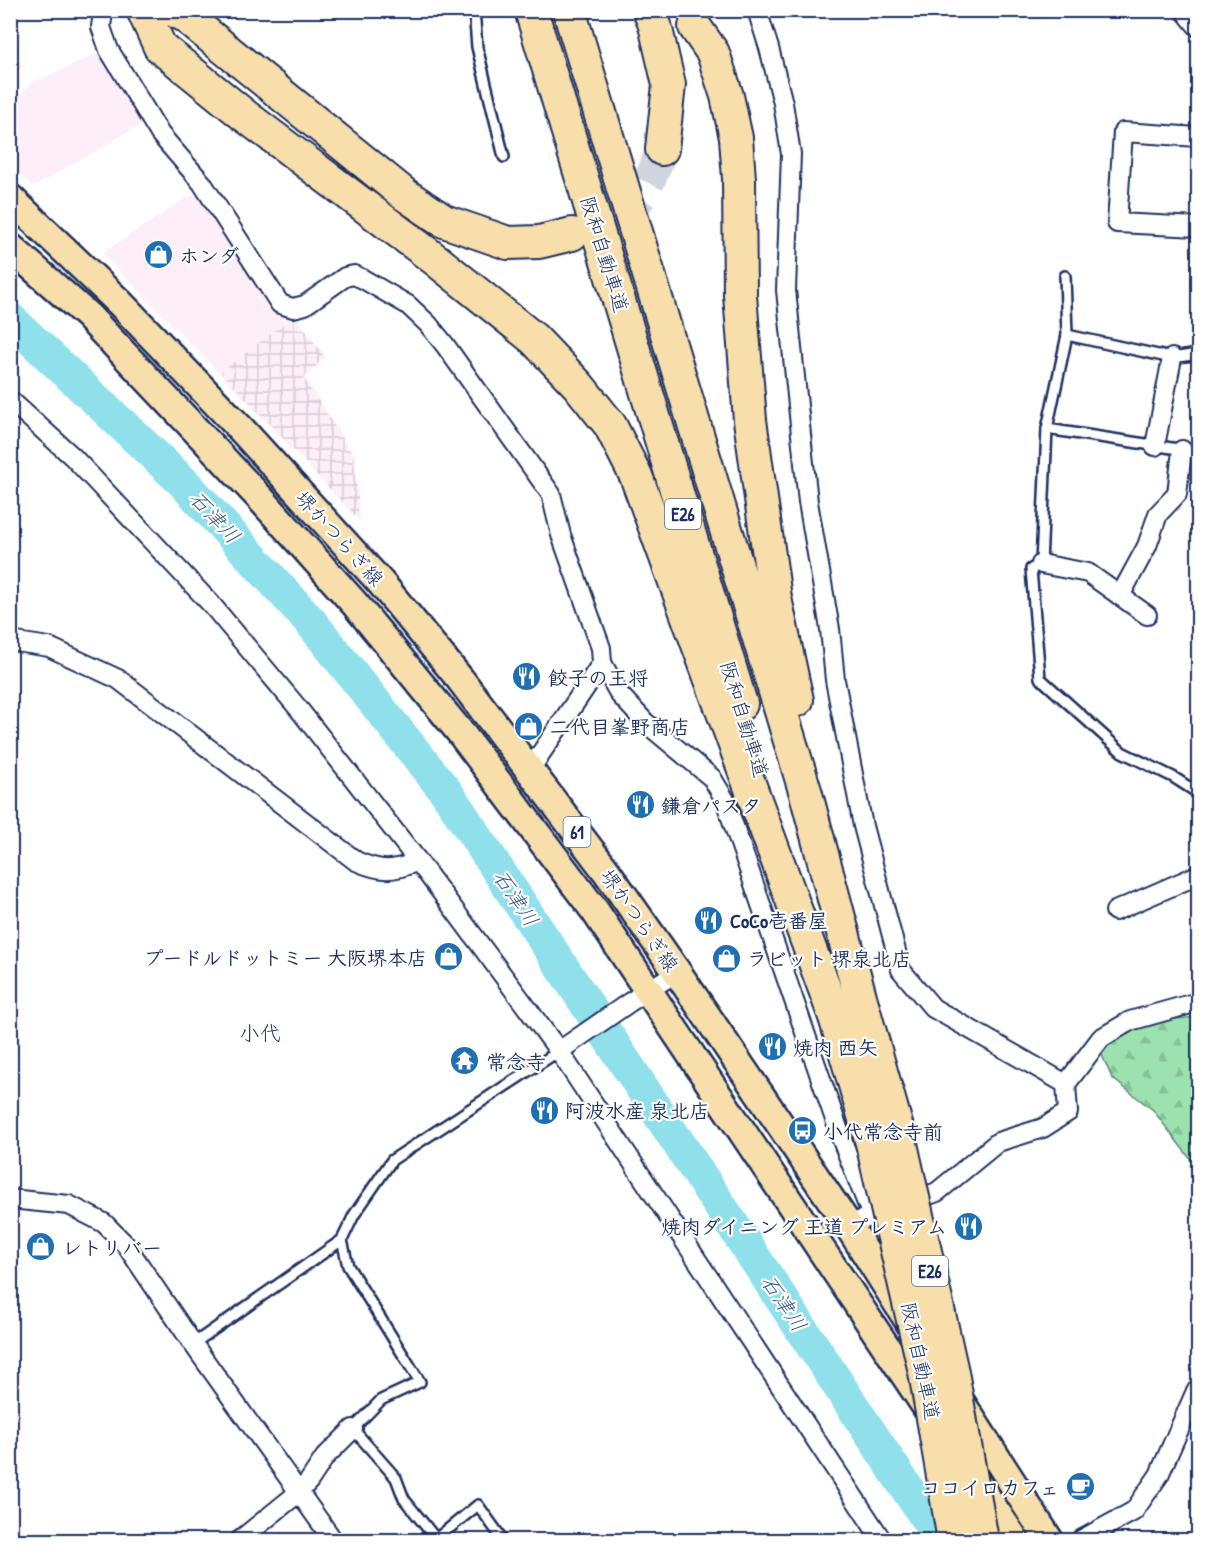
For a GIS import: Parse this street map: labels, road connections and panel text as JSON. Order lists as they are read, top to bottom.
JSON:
{
  "streets": {
    "highway": ["阪和自動車道", "E26"],
    "main road": ["堺かつらぎ線", "61"]
  },
  "districts": ["小代"],
  "water": ["石津川"],
  "places": {
    "shop": [
      "ホンダ",
      "二代目峯野商店",
      "プードルドットミー 大阪堺本店",
      "ラビット 堺泉北店",
      "レトリバー"
    ],
    "restaurant": [
      "餃子の王将",
      "鎌倉パスタ",
      "CoCo壱番屋",
      "焼肉 西矢",
      "阿波水産 泉北店",
      "焼肉ダイニング 王道 プレミアム"
    ],
    "temple": ["常念寺"],
    "bus stop": ["小代常念寺前"],
    "cafe": ["ココイロカフェ"]
  }
}
